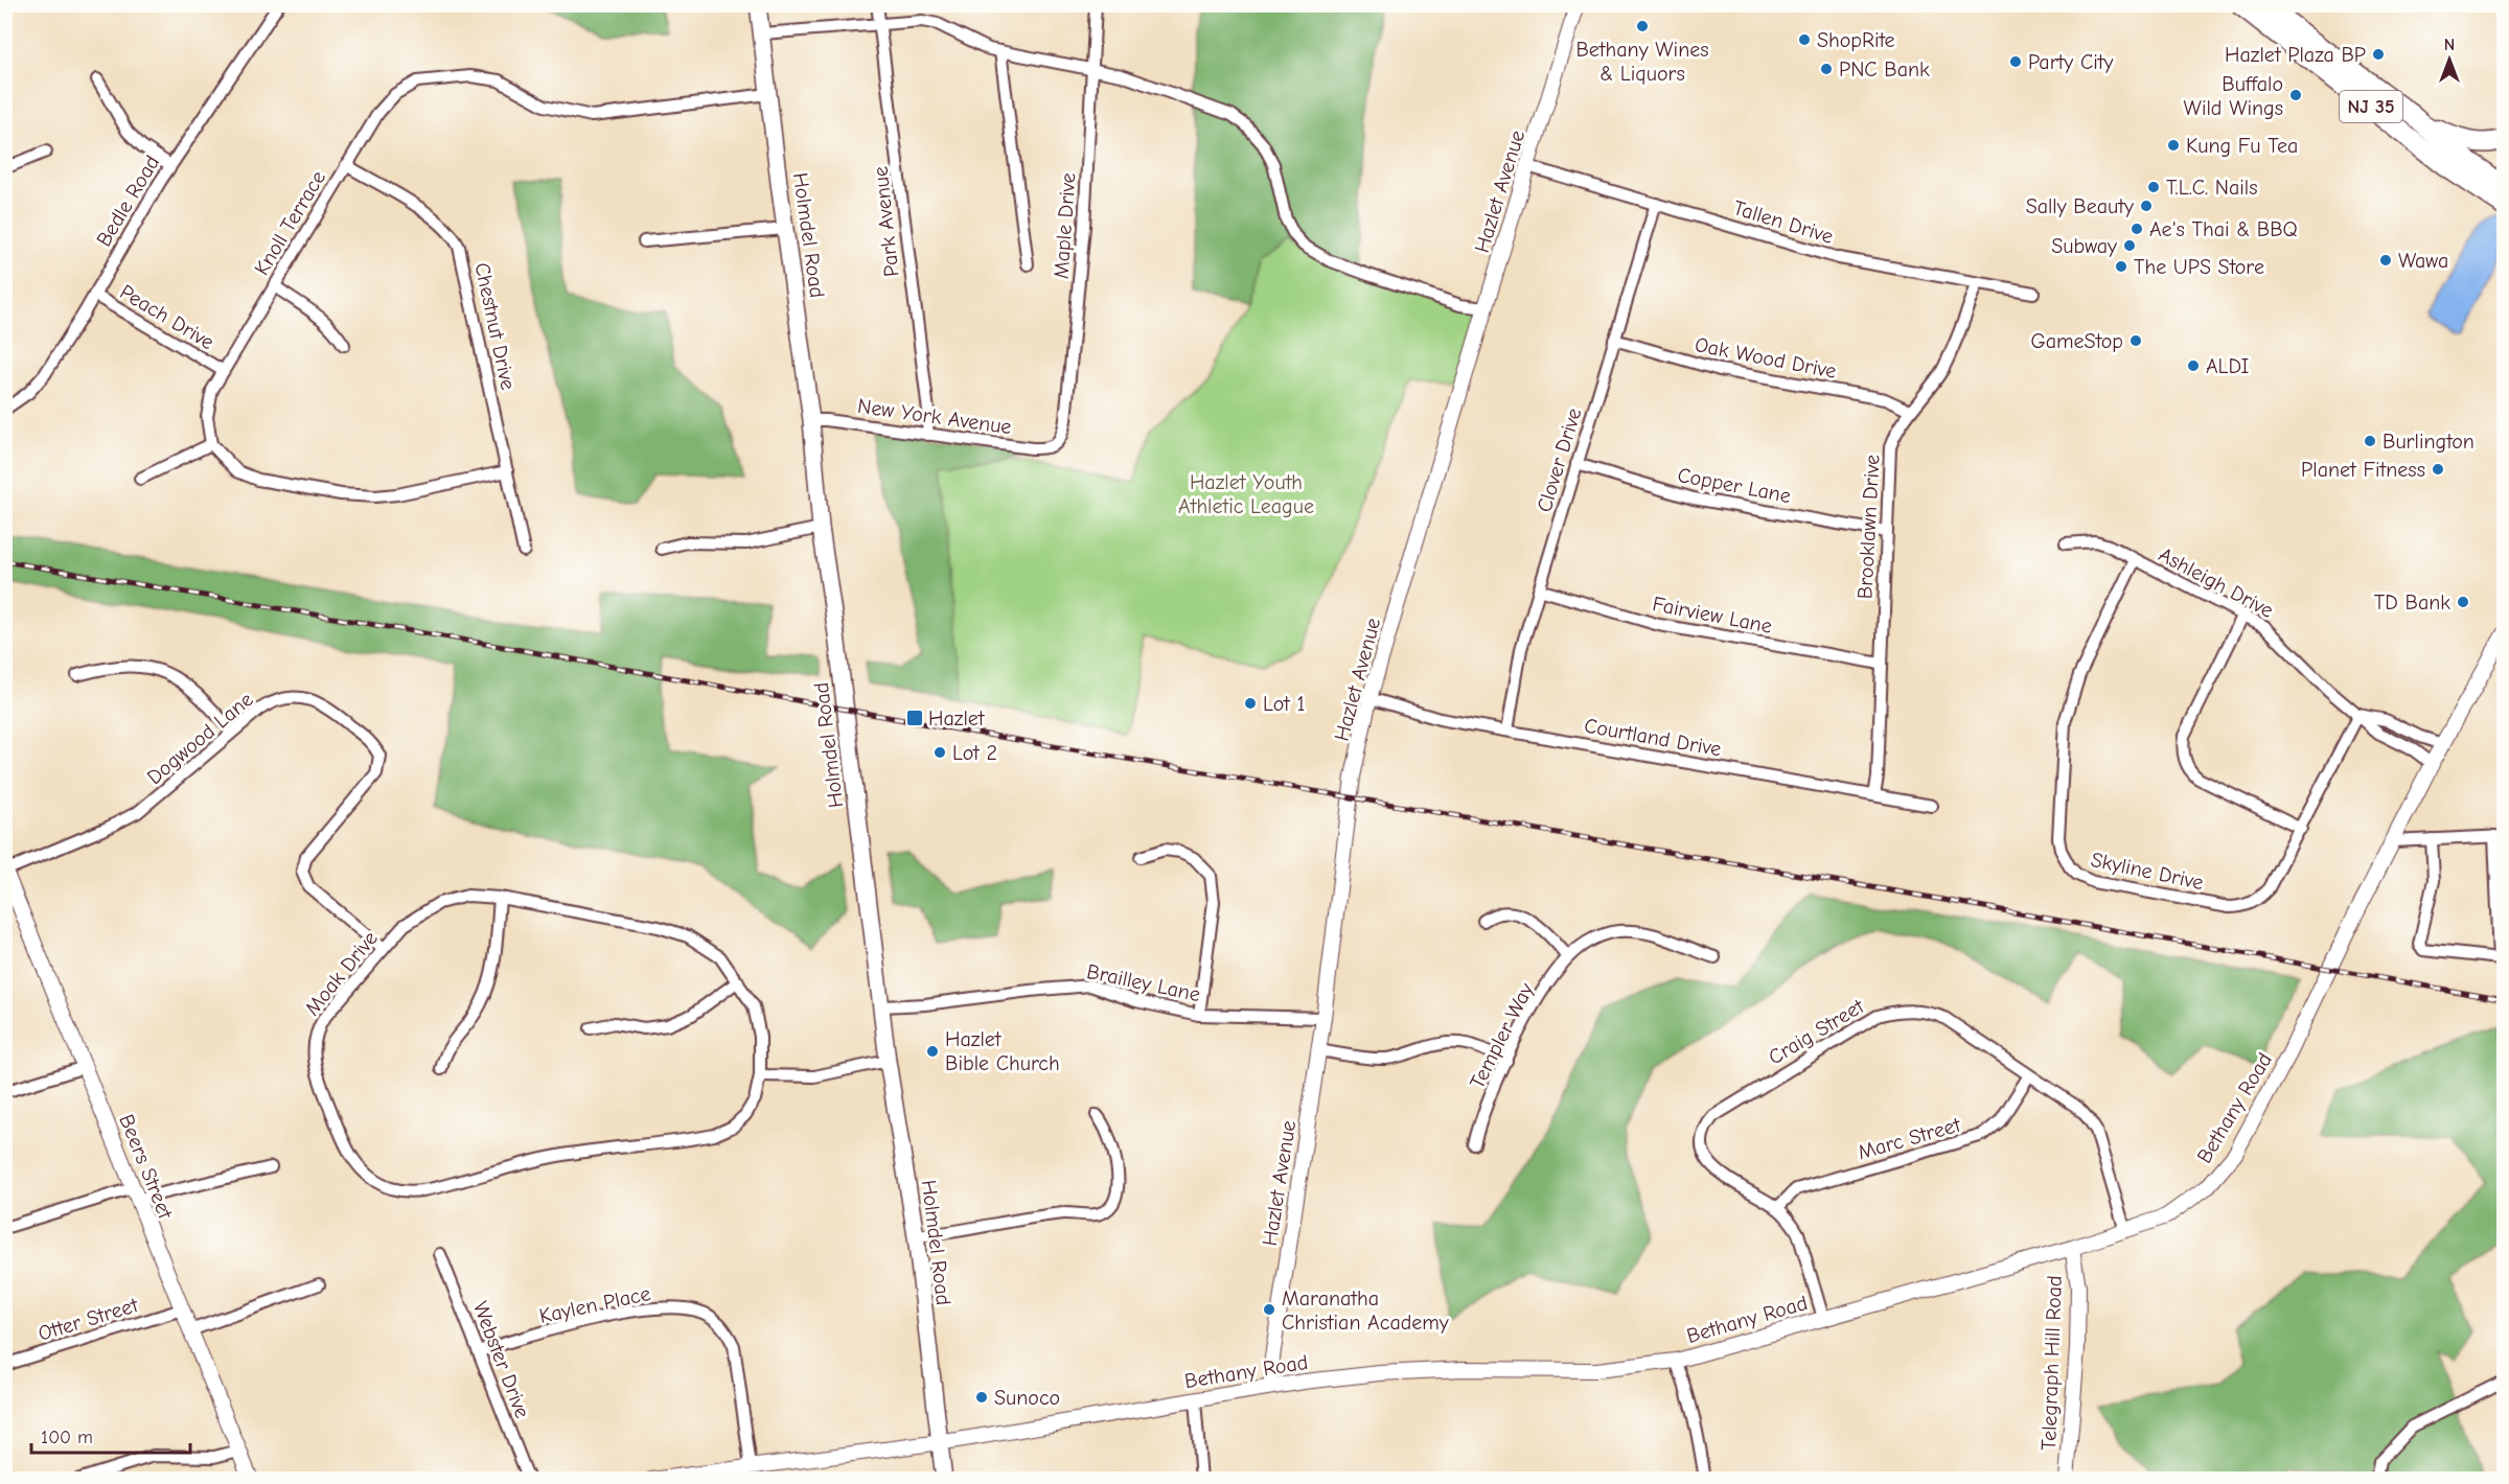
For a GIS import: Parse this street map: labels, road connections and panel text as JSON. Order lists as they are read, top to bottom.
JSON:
{
  "streets": {
    "highway": ["NJ 35"],
    "main road": ["Holmdel Road"],
    "street": [
      "Hazlet Avenue",
      "Bedle Road",
      "Park Avenue",
      "Tallen Drive",
      "Knoll Terrace",
      "Maple Drive",
      "Peach Drive",
      "Chestnut Drive",
      "Oak Wood Drive",
      "New York Avenue",
      "Clover Drive",
      "Copper Lane",
      "Brooklawn Drive",
      "Ashleigh Drive",
      "Fairview Lane",
      "Courtland Drive",
      "Dogwood Lane",
      "Skyline Drive",
      "Moak Drive",
      "Brailley Lane",
      "Craig Street",
      "Templer Way",
      "Bethany Road",
      "Marc Street",
      "Beers Street",
      "Kaylen Place",
      "Otter Street",
      "Webster Drive",
      "Telegraph Hill Road"
    ]
  },
  "crossings": [
    ["Hazlet Avenue", "Tallen Drive"],
    ["Hazlet Avenue", "Courtland Drive"],
    ["Hazlet Avenue", "Brailley Lane"],
    ["Hazlet Avenue", "Bethany Road"],
    ["Bedle Road", "Peach Drive"],
    ["Park Avenue", "New York Avenue"],
    ["Tallen Drive", "Clover Drive"],
    ["Tallen Drive", "Brooklawn Drive"],
    ["Knoll Terrace", "Holmdel Road"],
    ["Knoll Terrace", "Peach Drive"],
    ["Knoll Terrace", "Chestnut Drive"],
    ["Maple Drive", "New York Avenue"],
    ["Holmdel Road", "New York Avenue"],
    ["Holmdel Road", "Brailley Lane"],
    ["Holmdel Road", "Bethany Road"],
    ["Oak Wood Drive", "Clover Drive"],
    ["Oak Wood Drive", "Brooklawn Drive"],
    ["Clover Drive", "Copper Lane"],
    ["Clover Drive", "Fairview Lane"],
    ["Clover Drive", "Courtland Drive"],
    ["Copper Lane", "Brooklawn Drive"],
    ["Brooklawn Drive", "Fairview Lane"],
    ["Brooklawn Drive", "Courtland Drive"],
    ["Ashleigh Drive", "Skyline Drive"],
    ["Ashleigh Drive", "Bethany Road"],
    ["Dogwood Lane", "Moak Drive"],
    ["Dogwood Lane", "Beers Street"],
    ["Craig Street", "Bethany Road"],
    ["Craig Street", "Marc Street"],
    ["Bethany Road", "Kaylen Place"],
    ["Bethany Road", "Telegraph Hill Road"],
    ["Beers Street", "Otter Street"],
    ["Kaylen Place", "Webster Drive"]
  ],
  "parks": ["Hazlet Youth Athletic League"],
  "places": {
    "other": [
      "Bethany Wines & Liquors",
      "ShopRite",
      "Hazlet Plaza BP",
      "Party City",
      "PNC Bank",
      "Buffalo Wild Wings",
      "Kung Fu Tea",
      "T.L.C. Nails",
      "Sally Beauty",
      "Ae's Thai & BBQ",
      "Subway",
      "Wawa",
      "The UPS Store",
      "GameStop",
      "ALDI",
      "Burlington",
      "Planet Fitness",
      "TD Bank",
      "Lot 1",
      "Lot 2",
      "Hazlet Bible Church",
      "Maranatha Christian Academy",
      "Sunoco"
    ],
    "transit": ["Hazlet"]
  },
  "scale_bar": "100 m",
  "north": "top"
}
